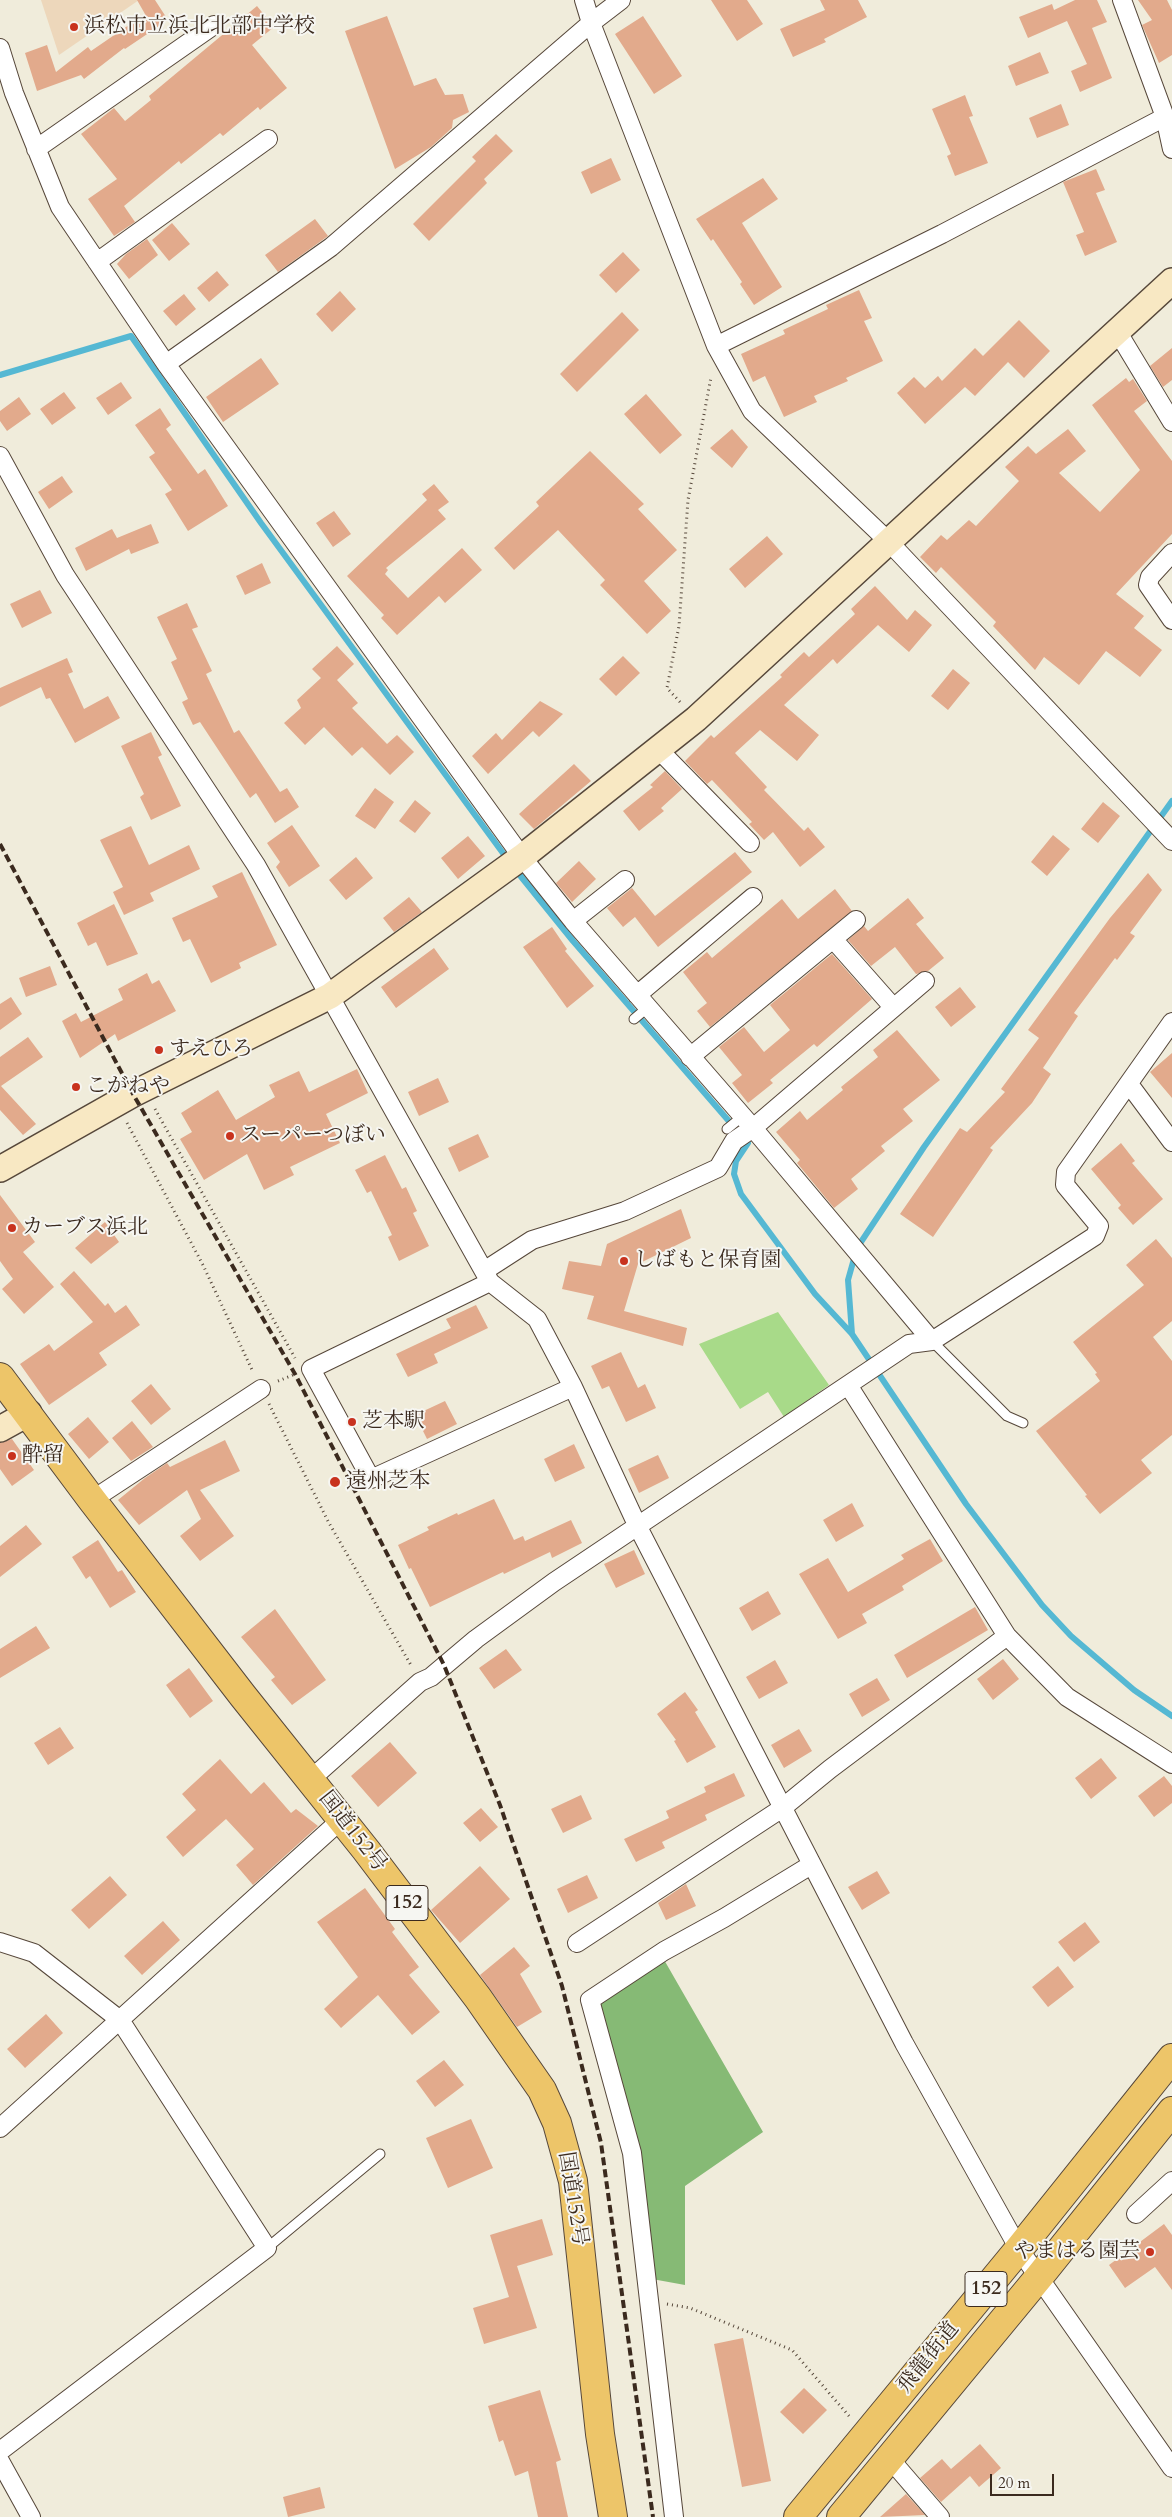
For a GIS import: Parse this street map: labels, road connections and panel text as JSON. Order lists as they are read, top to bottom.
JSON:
{
  "streets": {
    "highway": ["国道152号", "152", "飛龍街道"]
  },
  "places": [
    "浜松市立浜北北部中学校",
    "すえひろ",
    "こがねや",
    "スーパーつぼい",
    "カーブス浜北",
    "しばもと保育園",
    "芝本駅",
    "酔留",
    "遠州芝本",
    "やまはる園芸"
  ],
  "scale_bar": "20 m"
}
